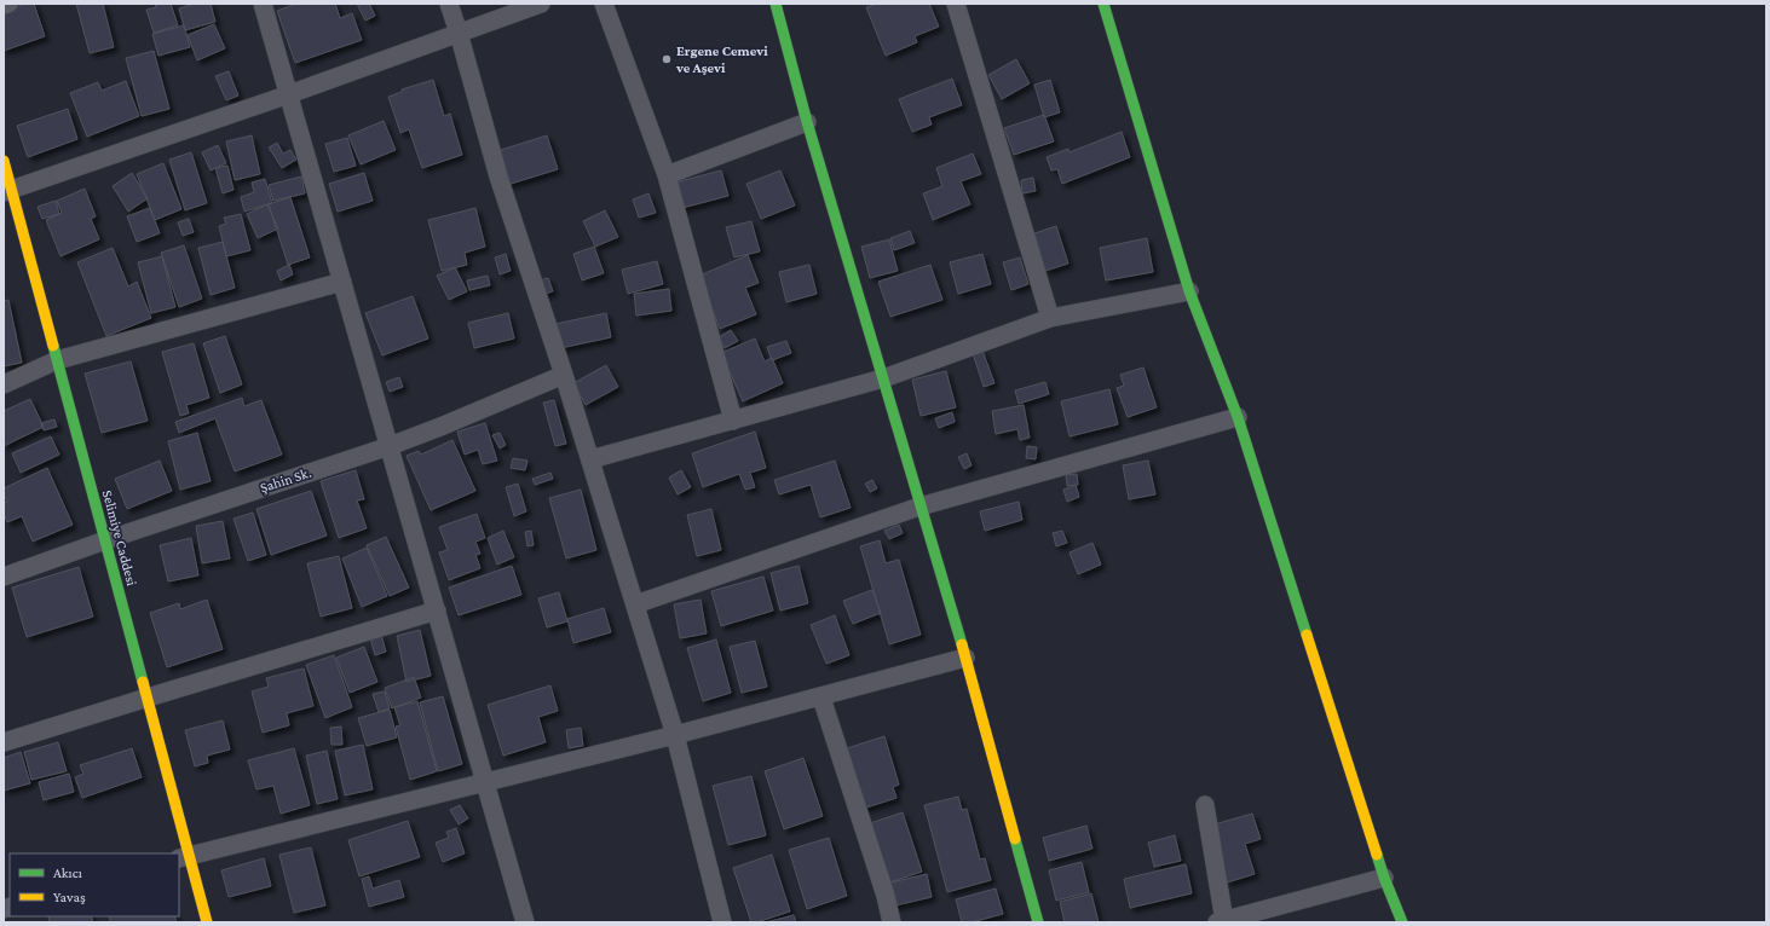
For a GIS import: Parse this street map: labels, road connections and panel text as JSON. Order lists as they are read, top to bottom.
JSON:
{
  "streets": {
    "street": ["Şahin Sk.", "Selimiye Caddesi"]
  },
  "crossings": [
    ["Şahin Sk.", "Selimiye Caddesi"]
  ],
  "places": ["Ergene Cemevi ve Aşevi"],
  "legend": ["Akıcı", "Yavaş"]
}
